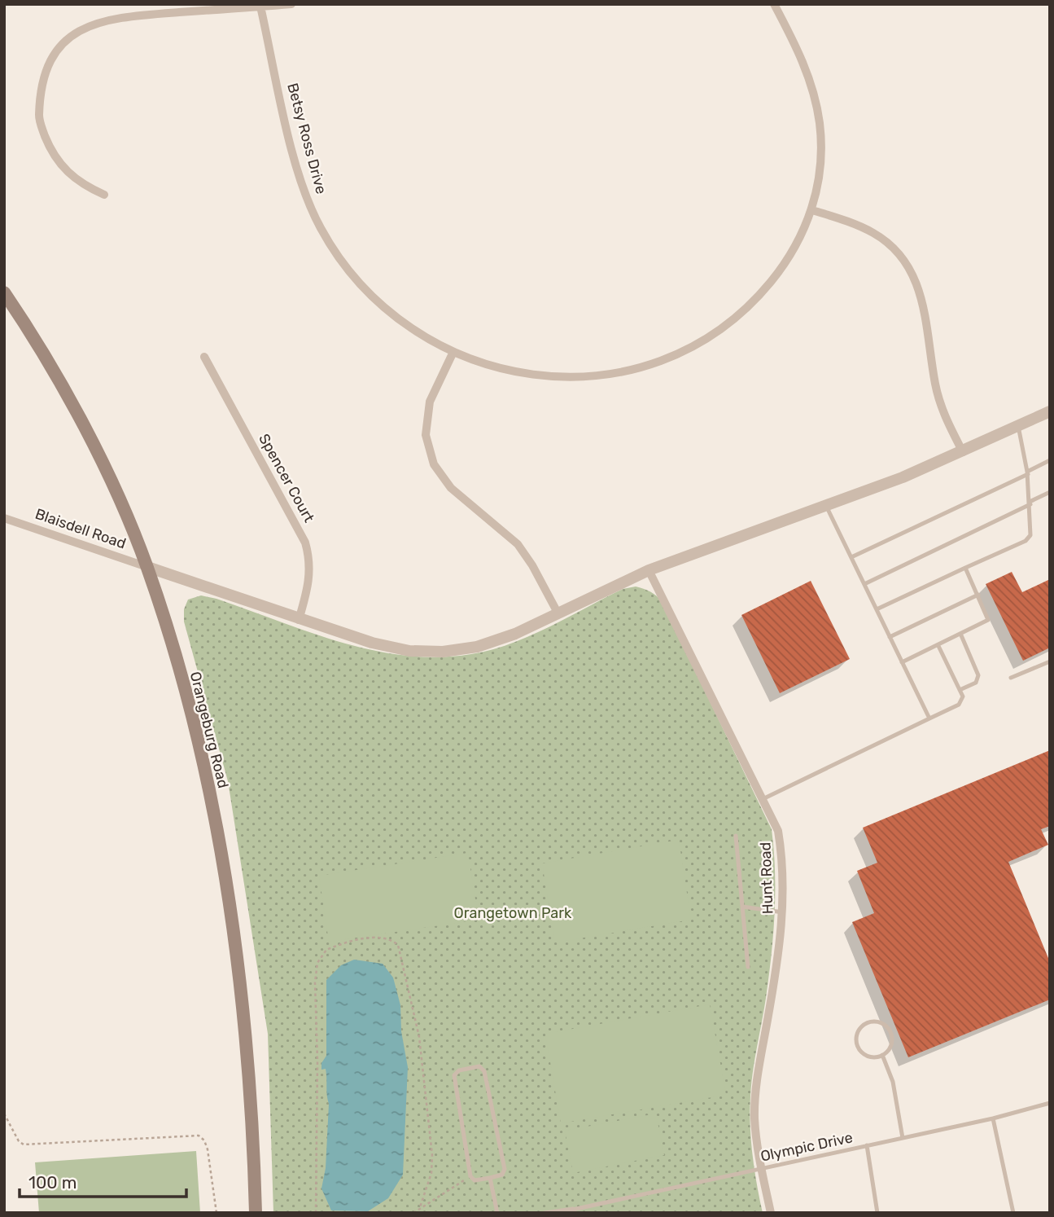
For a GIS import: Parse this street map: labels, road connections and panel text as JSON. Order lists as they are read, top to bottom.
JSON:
{
  "streets": {
    "main road": ["Orangeburg Road"],
    "street": [
      "Betsy Ross Drive",
      "Spencer Court",
      "Blaisdell Road",
      "Hunt Road"
    ],
    "lane": ["Olympic Drive"]
  },
  "crossings": [
    ["Blaisdell Road", "Orangeburg Road"],
    ["Hunt Road", "Olympic Drive"]
  ],
  "parks": ["Orangetown Park"],
  "scale_bar": "100 m"
}
